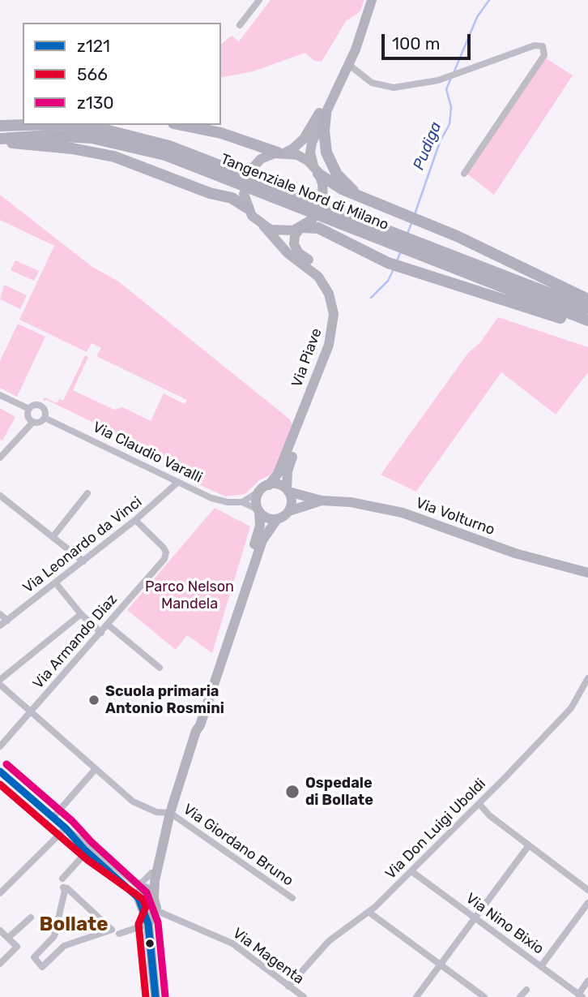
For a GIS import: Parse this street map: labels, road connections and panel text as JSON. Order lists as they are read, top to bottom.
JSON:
{
  "streets": {
    "highway": ["Tangenziale Nord di Milano"],
    "street": [
      "Via Piave",
      "Via Claudio Varalli",
      "Via Volturno",
      "Via Leonardo da Vinci",
      "Via Armando Diaz",
      "Via Don Luigi Uboldi",
      "Via Giordano Bruno",
      "Via Nino Bixio",
      "Via Magenta"
    ]
  },
  "crossings": [
    ["Via Piave", "Via Claudio Varalli"],
    ["Via Piave", "Via Volturno"],
    ["Via Claudio Varalli", "Via Volturno"],
    ["Via Claudio Varalli", "Via Leonardo da Vinci"],
    ["Via Leonardo da Vinci", "Via Armando Diaz"],
    ["Via Don Luigi Uboldi", "Via Nino Bixio"],
    ["Via Don Luigi Uboldi", "Via Magenta"]
  ],
  "districts": ["Bollate"],
  "water": ["Pudiga"],
  "parks": ["Parco Nelson Mandela"],
  "places": ["Scuola primaria Antonio Rosmini", "Ospedale di Bollate"],
  "lines": ["transit line z130", "transit line z121", "transit line 566"],
  "legend": ["z121", "566", "z130"],
  "scale_bar": "100 m"
}
